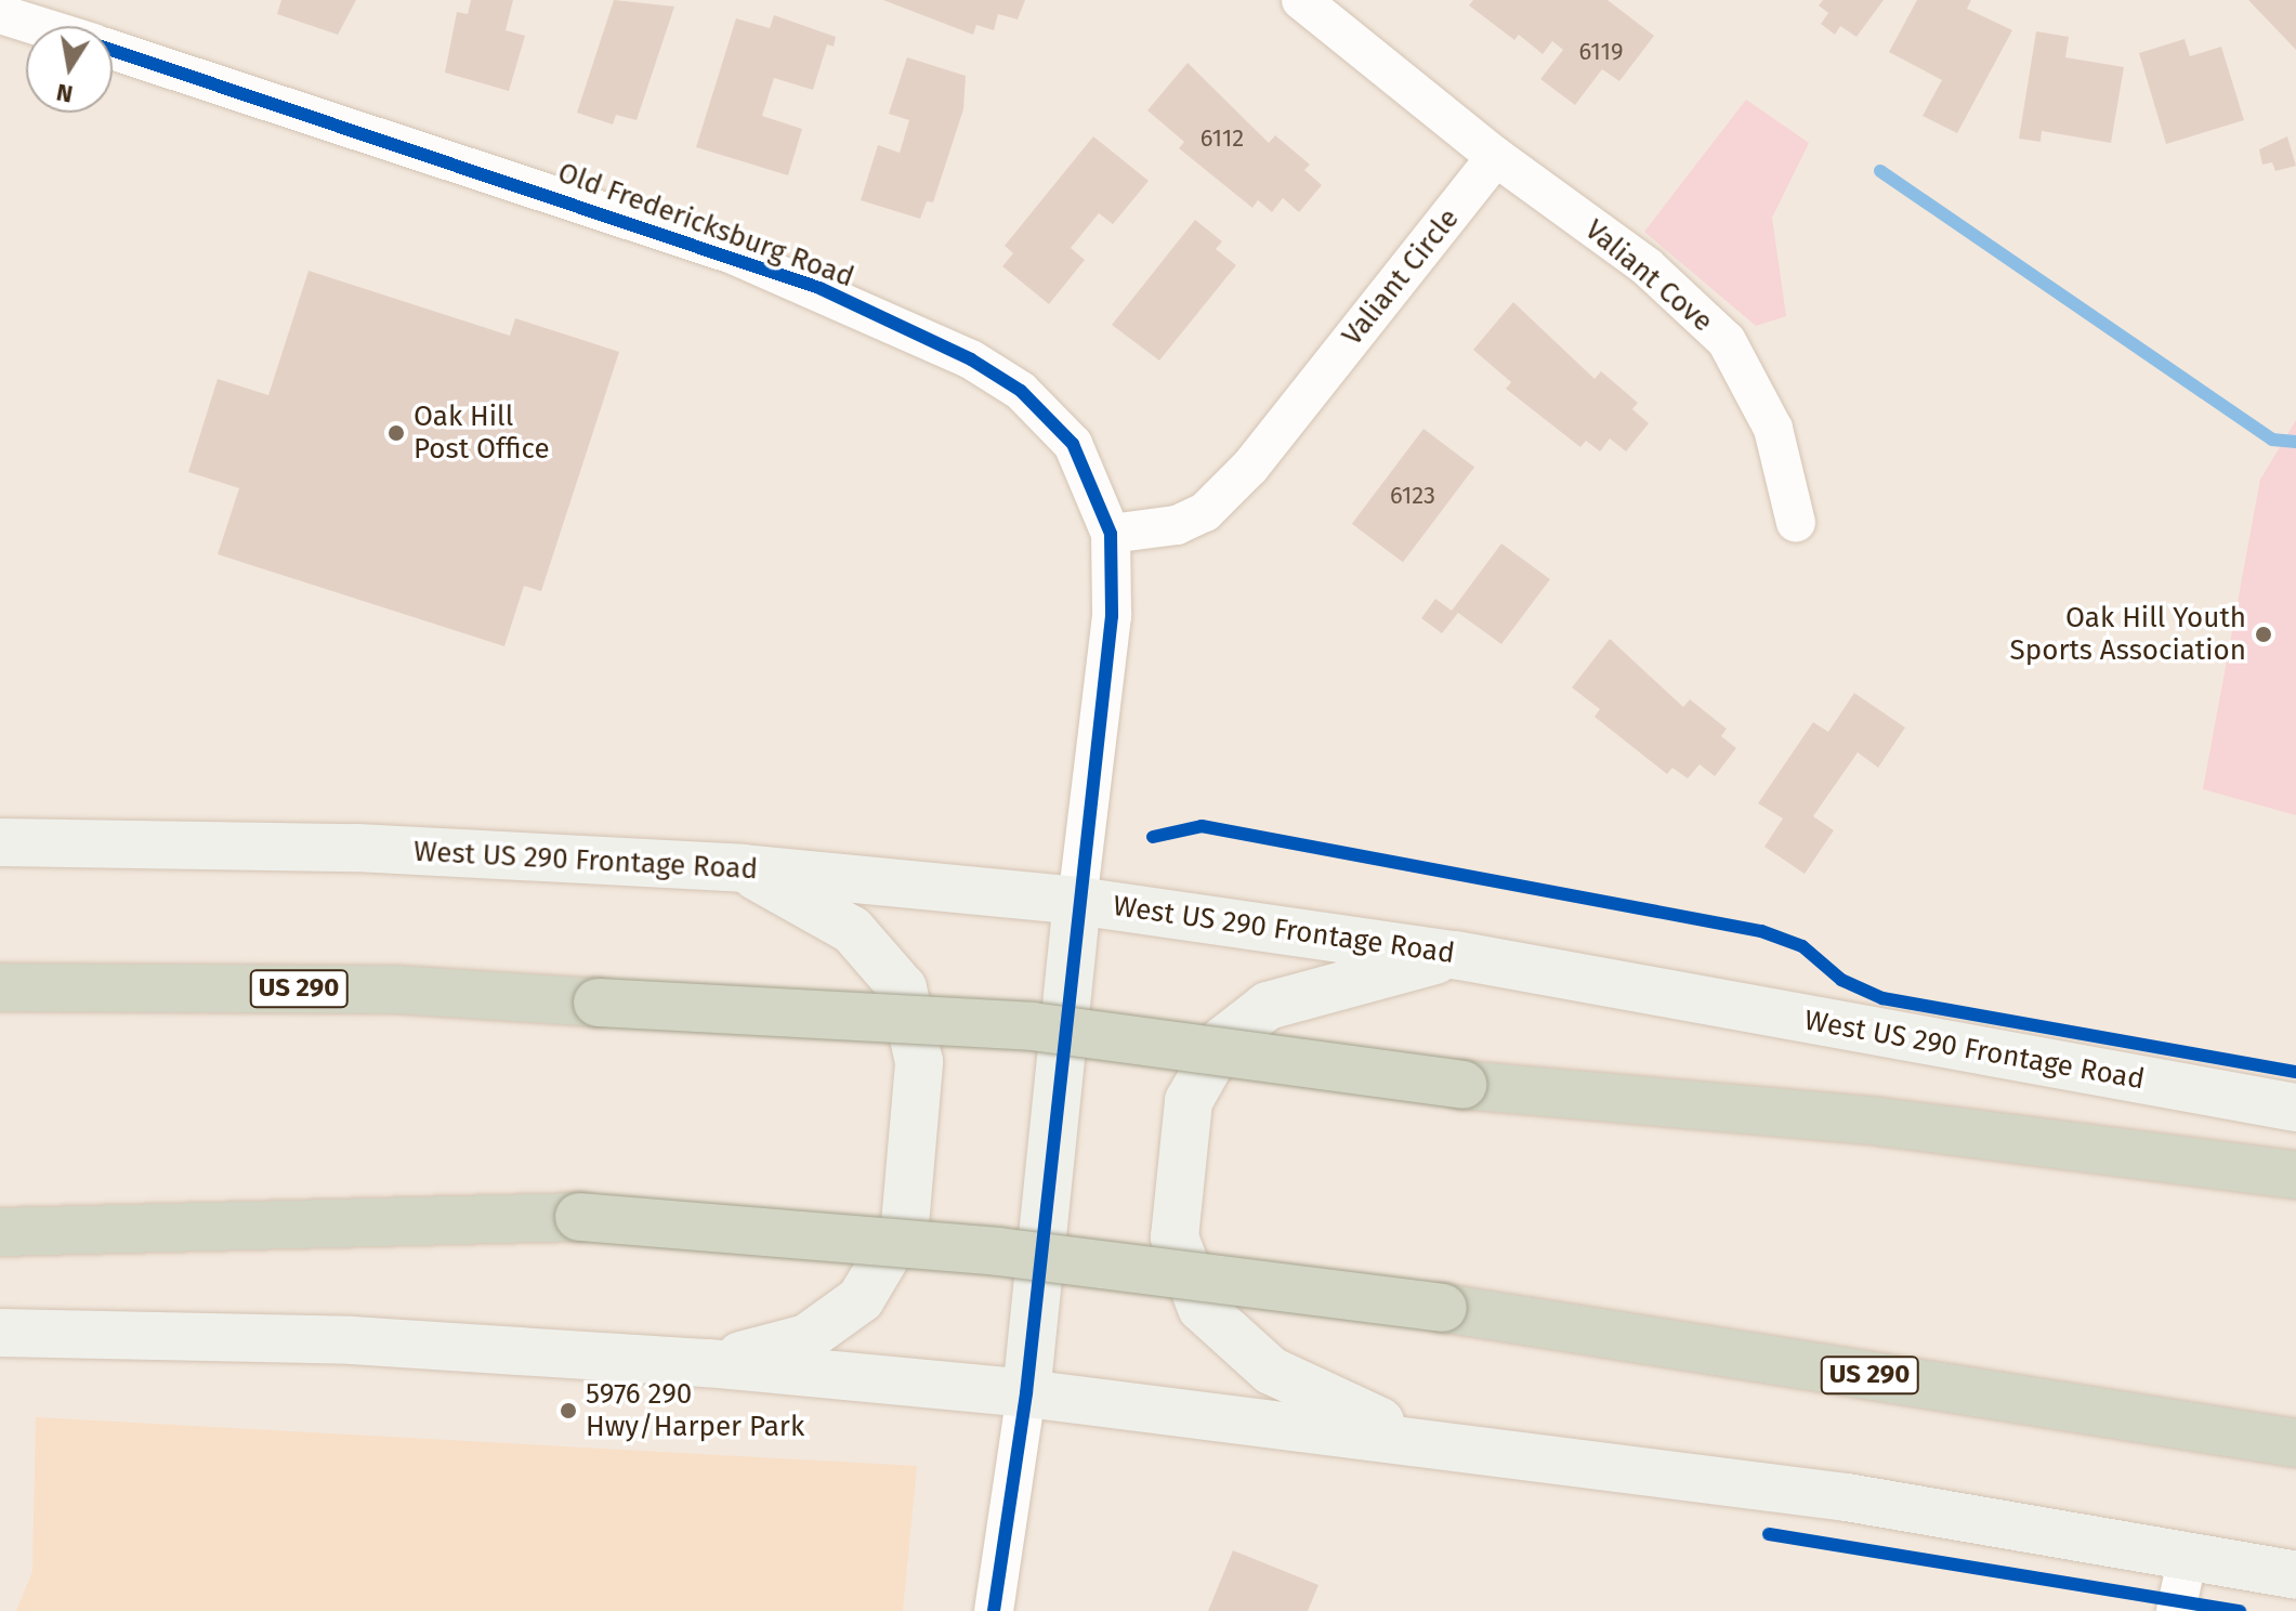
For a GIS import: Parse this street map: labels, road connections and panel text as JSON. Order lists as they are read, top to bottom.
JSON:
{
  "streets": {
    "highway": ["US 290"],
    "main road": ["West US 290 Frontage Road"],
    "street": ["Old Fredericksburg Road", "Valiant Cove", "Valiant Circle"]
  },
  "crossings": [
    ["Old Fredericksburg Road", "Valiant Circle"],
    ["Old Fredericksburg Road", "West US 290 Frontage Road"],
    ["Valiant Cove", "Valiant Circle"]
  ],
  "places": ["Oak Hill Post Office", "Oak Hill Youth Sports Association", "5976 290 Hwy/Harper Park"],
  "house_numbers": ["6119", "6112", "6123"],
  "north": "bottom"
}
